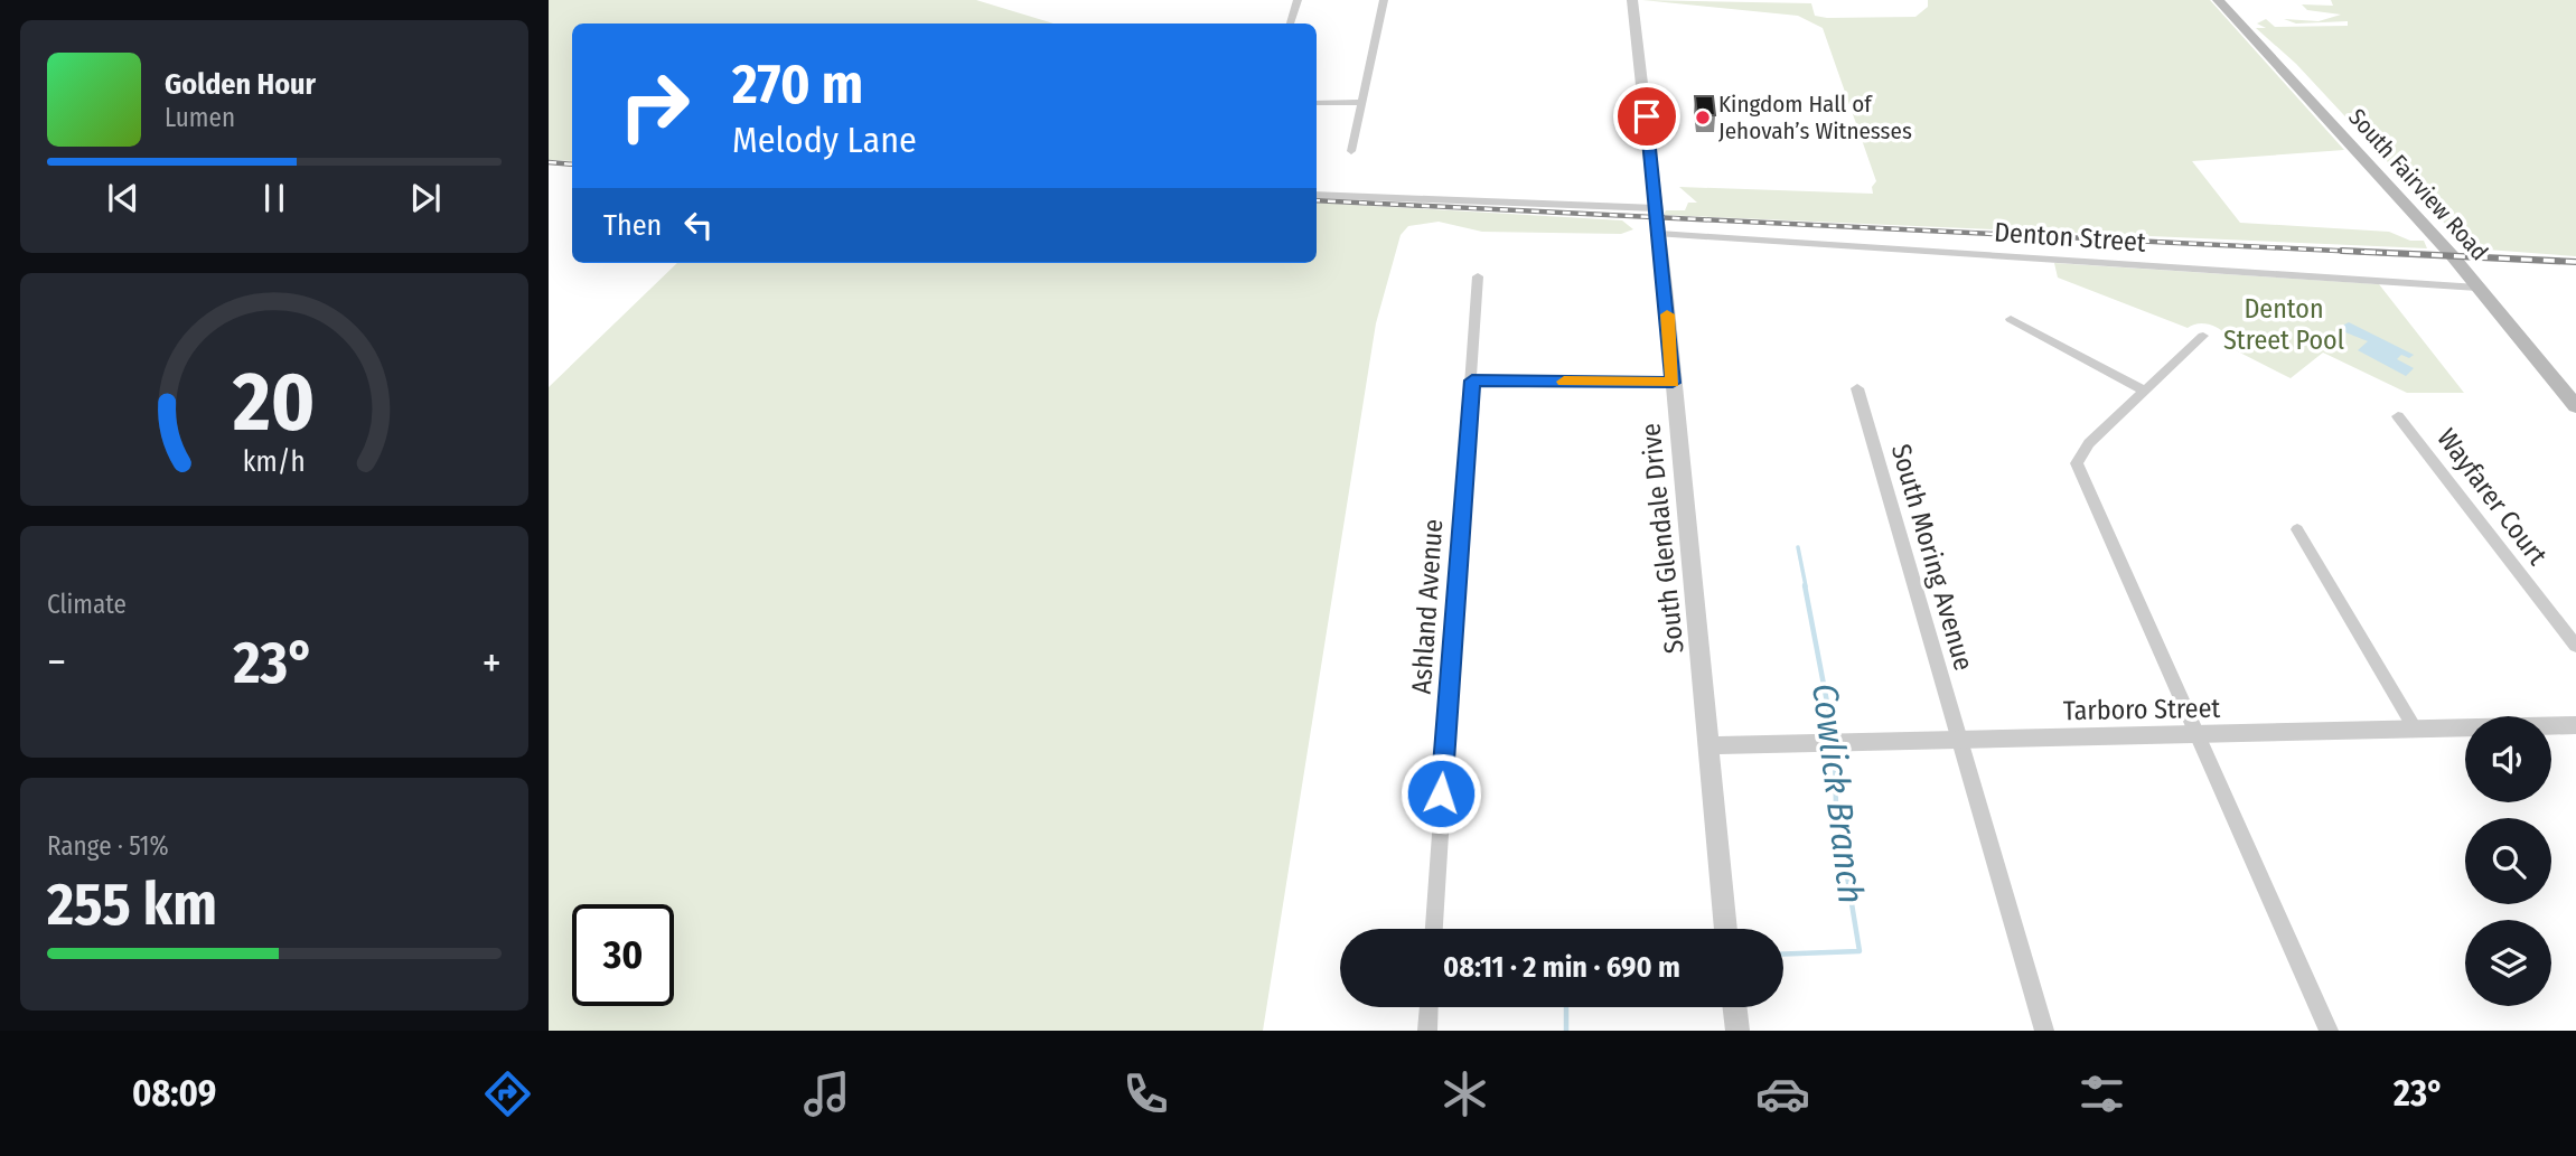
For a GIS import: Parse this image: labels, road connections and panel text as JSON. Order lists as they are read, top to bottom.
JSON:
{
  "streets": {
    "main road": ["South Fairview Road"],
    "street": [
      "Denton Street",
      "Wayfarer Court",
      "South Glendale Drive",
      "South Moring Avenue",
      "Ashland Avenue",
      "Tarboro Street"
    ]
  },
  "crossings": [
    ["South Fairview Road", "Denton Street"],
    ["Denton Street", "South Glendale Drive"],
    ["South Glendale Drive", "Tarboro Street"],
    ["South Moring Avenue", "Tarboro Street"]
  ],
  "water": ["Cowlick Branch"],
  "parks": ["Denton Street Pool"],
  "places": ["Kingdom Hall of Jehovah’s Witnesses"],
  "page": {
    "turn": ["270 m", "Melody Lane"],
    "song": ["Golden Hour", "Lumen"],
    "then": "Then",
    "tile": [
      "Climate",
      ["Range · 51%", "255 km"]
    ],
    "heat": ["−", "23°", "+"],
    "limit": "30",
    "trip": "08:11 · 2 min · 690 m",
    "tabs": ["08:09", "23°"],
    "gauge": ["20", "km/h"]
  }
}
